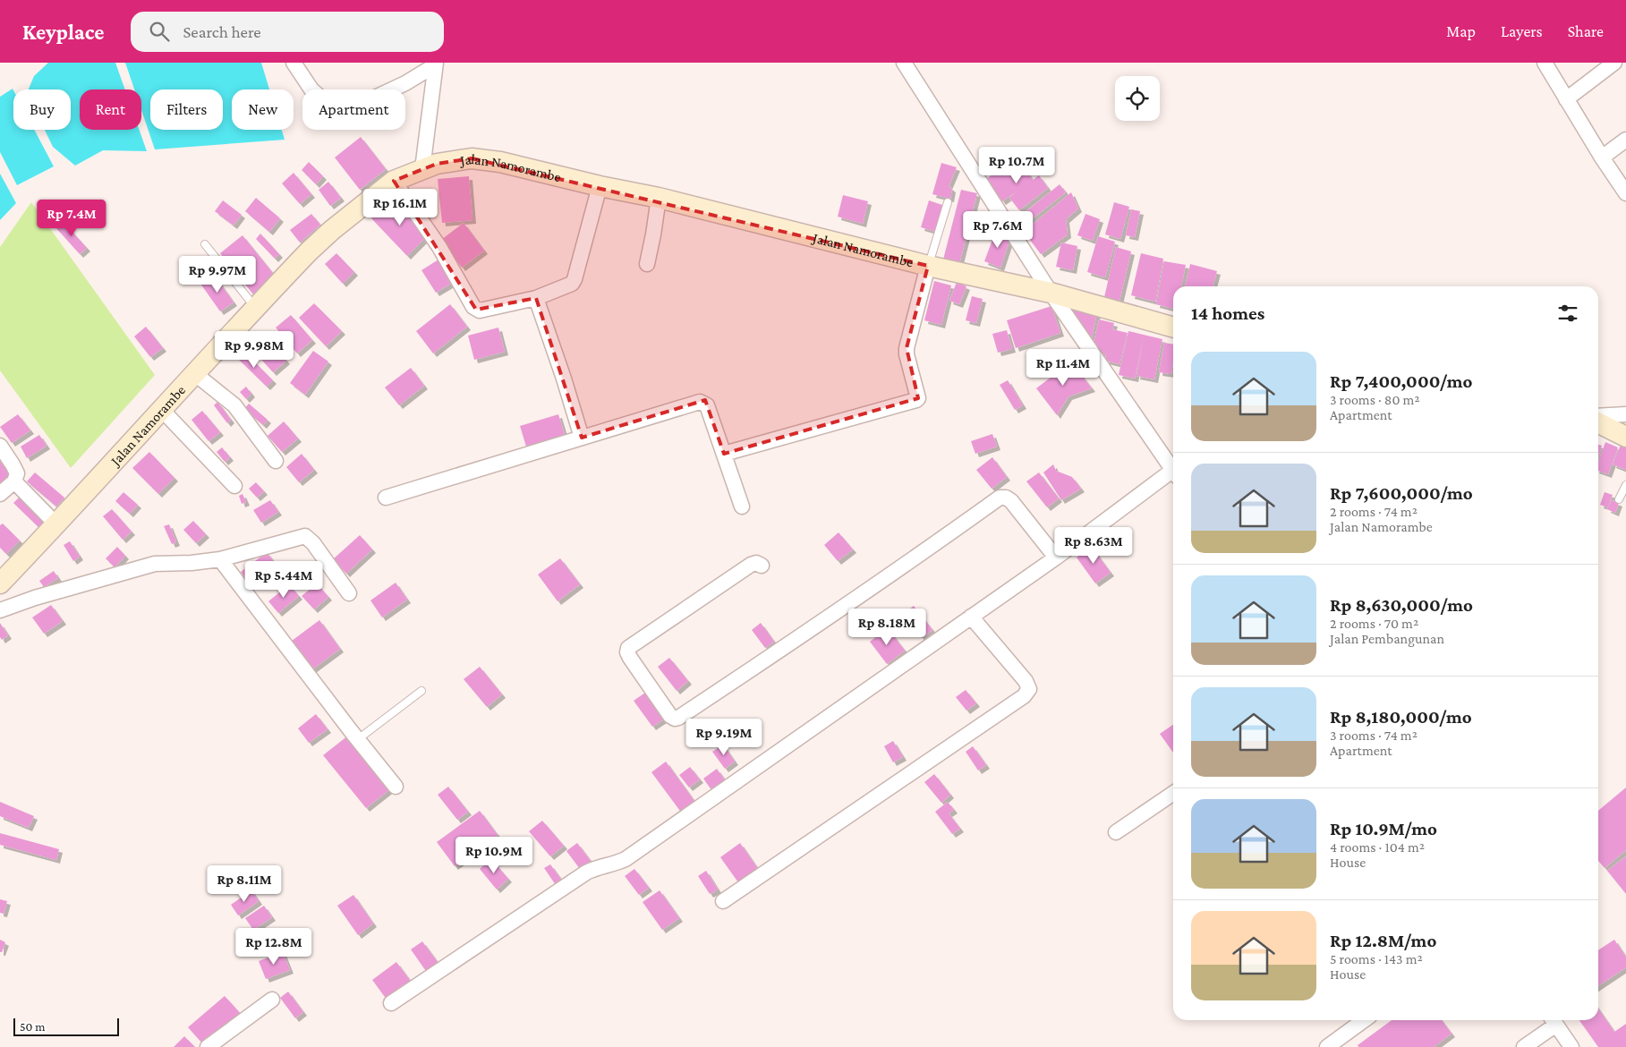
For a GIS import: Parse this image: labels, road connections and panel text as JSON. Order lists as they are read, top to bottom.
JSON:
{
  "streets": {
    "main road": ["Jalan Namorambe"]
  },
  "scale_bar": "50 m",
  "page": {
    "header": "Keyplace",
    "search": "Search here",
    "nav": ["Map", "Layers", "Share"],
    "chip": [
      "Buy",
      "Rent",
      "Filters",
      "New",
      "Apartment"
    ],
    "price": [
      "Rp 10.7M",
      "Rp 16.1M",
      "Rp 7.4M",
      "Rp 7.6M",
      "Rp 9.97M",
      "Rp 9.98M",
      "Rp 11.4M",
      "Rp 8.63M",
      "Rp 5.44M",
      "Rp 8.18M",
      "Rp 9.19M",
      "Rp 10.9M",
      "Rp 8.11M",
      "Rp 12.8M"
    ],
    "heading": "14 homes",
    "list": [
      {
        "name": "Rp 7,400,000/mo",
        "note": "3 rooms · 80 m² · Apartment"
      },
      {
        "name": "Rp 7,600,000/mo",
        "note": "2 rooms · 74 m² · Jalan Namorambe"
      },
      {
        "name": "Rp 8,630,000/mo",
        "note": "2 rooms · 70 m² · Jalan Pembangunan"
      },
      {
        "name": "Rp 8,180,000/mo",
        "note": "3 rooms · 74 m² · Apartment"
      },
      {
        "name": "Rp 10.9M/mo",
        "note": "4 rooms · 104 m² · House"
      },
      {
        "name": "Rp 12.8M/mo",
        "note": "5 rooms · 143 m² · House"
      }
    ],
    "scale": "50 m"
  }
}
